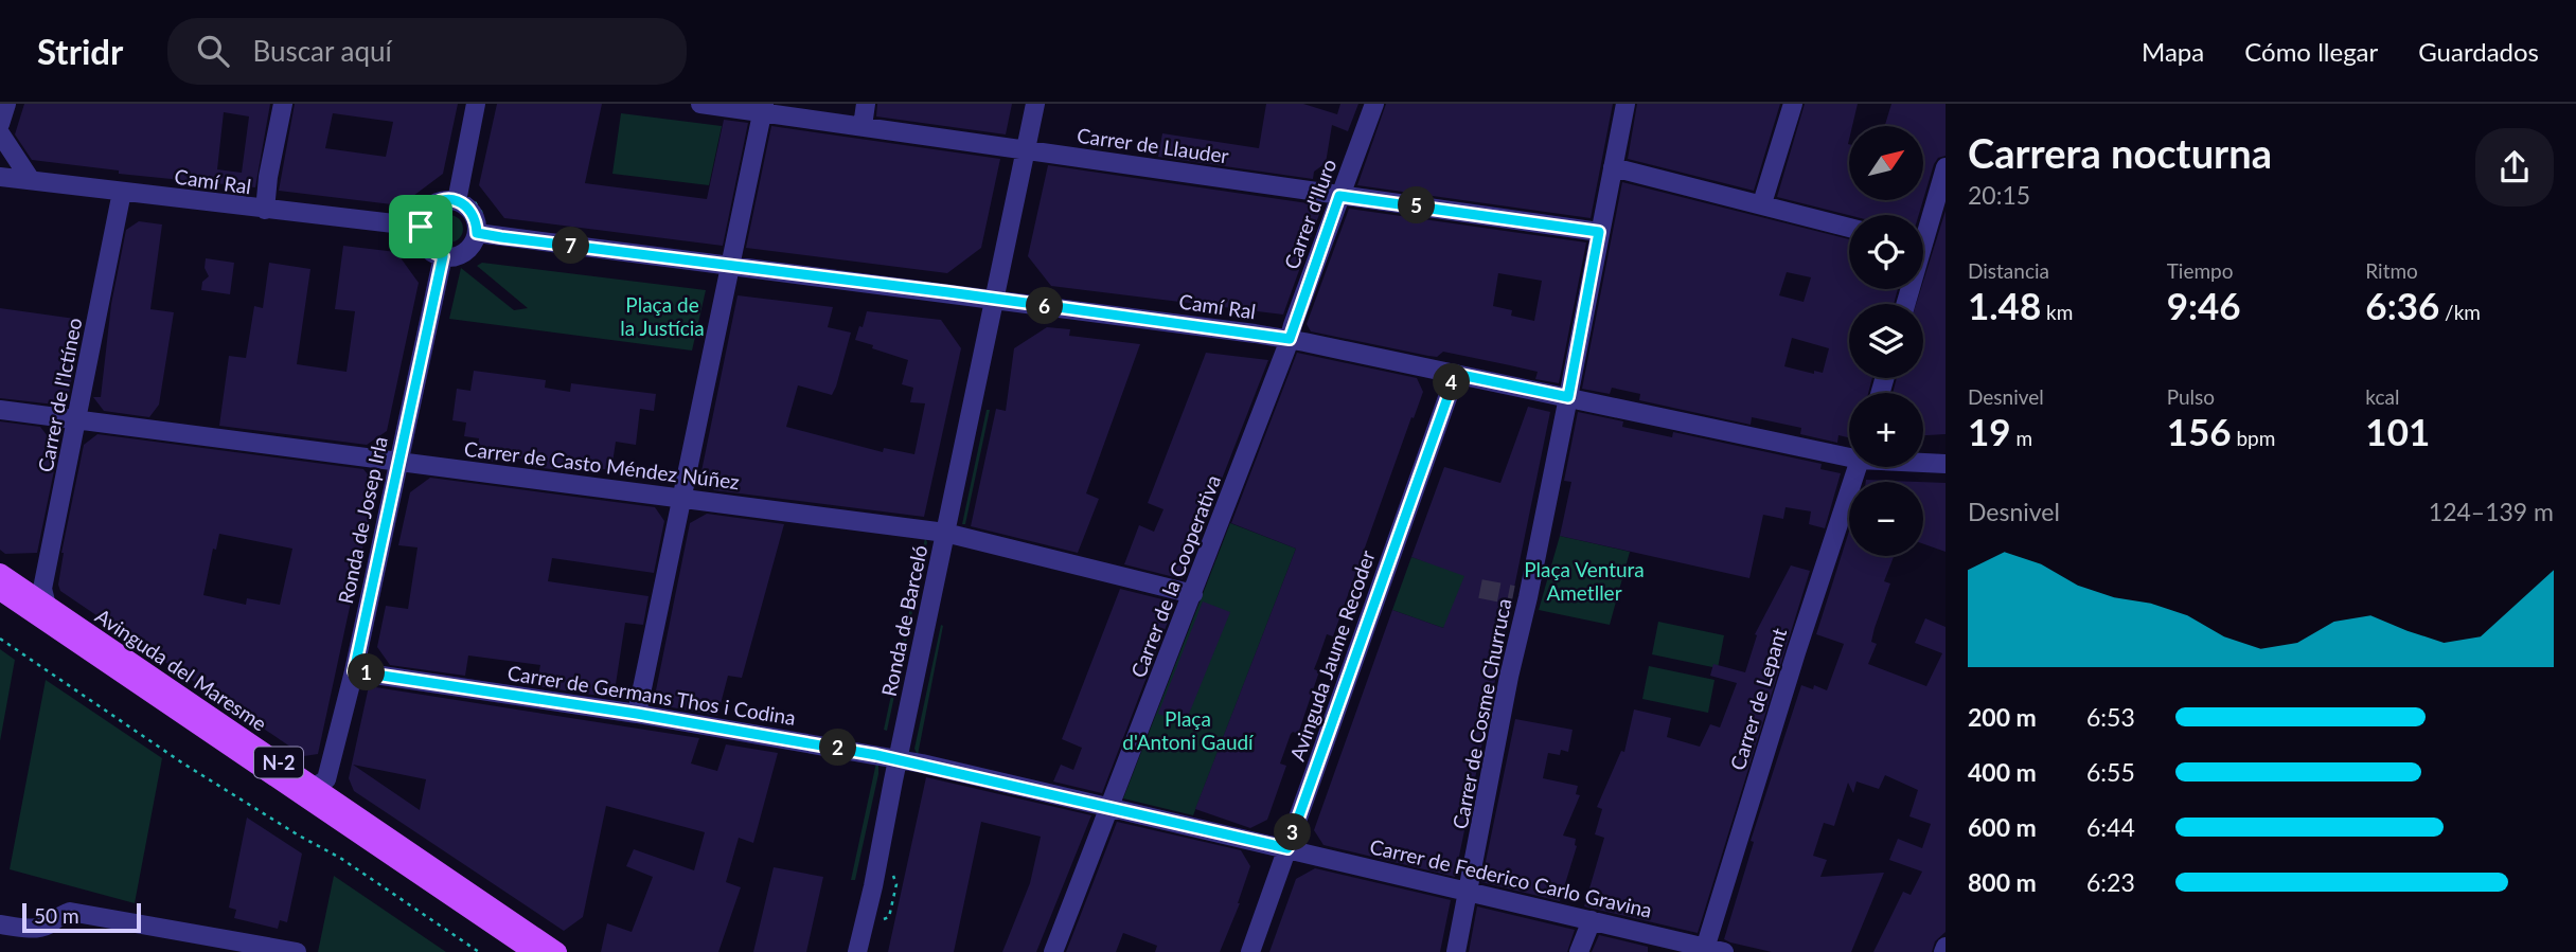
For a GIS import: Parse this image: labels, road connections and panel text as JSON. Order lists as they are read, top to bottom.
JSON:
{
  "streets": {
    "main road": ["Avinguda del Maresme", "N-2"],
    "street": [
      "Carrer de Llauder",
      "Camí Ral",
      "Carrer d'Iluro",
      "Carrer de l'Ictíneo",
      "Carrer de Casto Méndez Núñez",
      "Ronda de Josep Irla",
      "Carrer de la Cooperativa",
      "Ronda de Barceló",
      "Avinguda Jaume Recoder",
      "Carrer de Germans Thos i Codina",
      "Carrer de Lepant",
      "Carrer de Cosme Churruca",
      "Carrer de Federico Carlo Gravina"
    ]
  },
  "crossings": [
    ["Carrer de Llauder", "Carrer d'Iluro"],
    ["Carrer de Llauder", "Ronda de Barceló"],
    ["Carrer de Llauder", "Carrer de Cosme Churruca"],
    ["Camí Ral", "Carrer d'Iluro"],
    ["Camí Ral", "Carrer de l'Ictíneo"],
    ["Camí Ral", "Ronda de Josep Irla"],
    ["Camí Ral", "Carrer de la Cooperativa"],
    ["Camí Ral", "Ronda de Barceló"],
    ["Camí Ral", "Avinguda Jaume Recoder"],
    ["Camí Ral", "Carrer de Cosme Churruca"],
    ["Carrer d'Iluro", "Carrer de la Cooperativa"],
    ["Carrer de l'Ictíneo", "Carrer de Casto Méndez Núñez"],
    ["Carrer de l'Ictíneo", "Avinguda del Maresme"],
    ["Carrer de Casto Méndez Núñez", "Ronda de Josep Irla"],
    ["Carrer de Casto Méndez Núñez", "Carrer de la Cooperativa"],
    ["Carrer de Casto Méndez Núñez", "Ronda de Barceló"],
    ["Ronda de Josep Irla", "Avinguda del Maresme"],
    ["Ronda de Josep Irla", "Carrer de Germans Thos i Codina"],
    ["Carrer de la Cooperativa", "Carrer de Germans Thos i Codina"],
    ["Ronda de Barceló", "Carrer de Germans Thos i Codina"],
    ["Avinguda Jaume Recoder", "Carrer de Germans Thos i Codina"],
    ["Avinguda Jaume Recoder", "Carrer de Federico Carlo Gravina"],
    ["Carrer de Germans Thos i Codina", "Carrer de Federico Carlo Gravina"],
    ["Carrer de Lepant", "Carrer de Federico Carlo Gravina"],
    ["Carrer de Cosme Churruca", "Carrer de Federico Carlo Gravina"]
  ],
  "parks": ["Plaça de la Justícia", "Plaça Ventura Ametller", "Plaça d'Antoni Gaudí"],
  "scale_bar": "50 m",
  "north": "top right",
  "page": {
    "header": "Stridr",
    "search": "Buscar aquí",
    "nav": ["Mapa", "Cómo llegar", "Guardados"],
    "heading": ["Carrera nocturna", "20:15"],
    "map_buttons": ["+", "−"],
    "pins": [
      "5",
      "7",
      "6",
      "4",
      "1",
      "2",
      "3"
    ],
    "stats": [
      ["Distancia", "1.48 km"],
      ["Tiempo", "9:46"],
      ["Ritmo", "6:36 /km"],
      ["Desnivel", "19 m"],
      ["Pulso", "156 bpm"],
      ["kcal", "101"]
    ],
    "chart": ["Desnivel", "124–139 m"],
    "list": [
      {
        "name": "200 m",
        "note": "6:53"
      },
      {
        "name": "400 m",
        "note": "6:55"
      },
      {
        "name": "600 m",
        "note": "6:44"
      },
      {
        "name": "800 m",
        "note": "6:23"
      }
    ],
    "scale": "50 m"
  }
}
